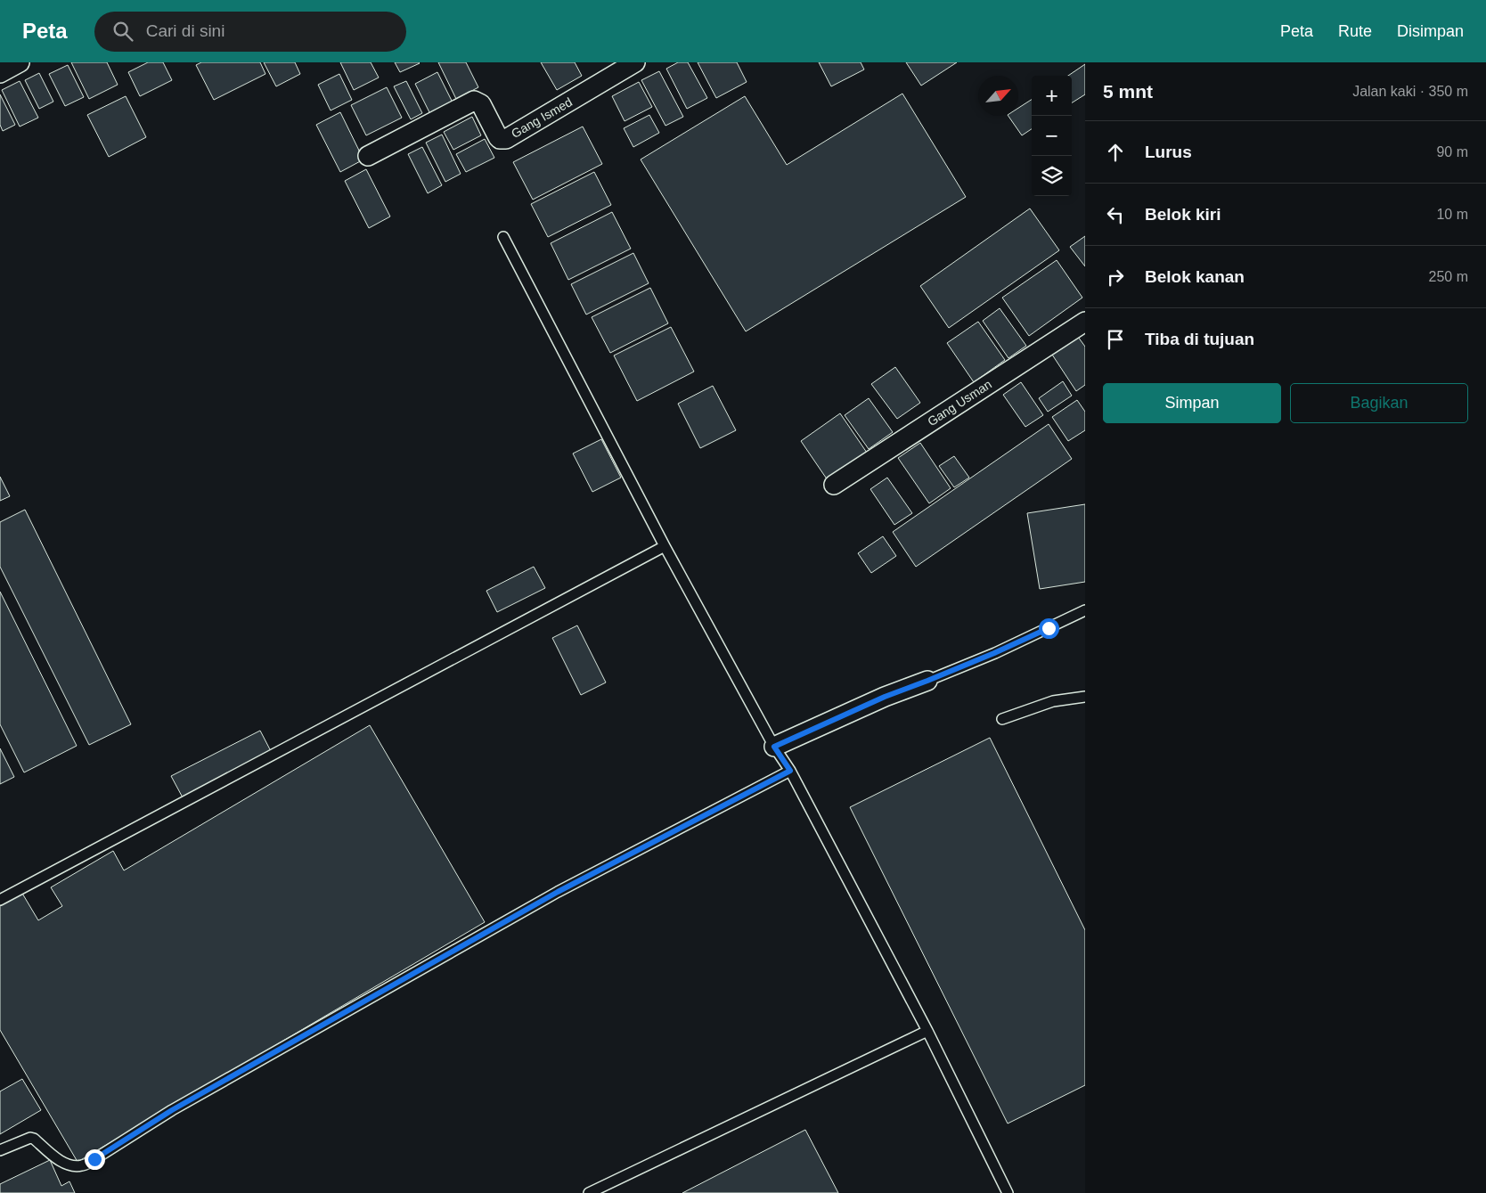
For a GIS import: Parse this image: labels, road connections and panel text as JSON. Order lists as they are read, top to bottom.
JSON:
{
  "streets": {
    "street": ["Gang Ismed", "Gang Usman"]
  },
  "north": "top right",
  "page": {
    "header": "Peta",
    "search": "Cari di sini",
    "nav": ["Peta", "Rute", "Disimpan"],
    "heading": ["5 mnt", "Jalan kaki · 350 m"],
    "map_buttons": ["+", "−"],
    "list": [
      ["Lurus", "90 m"],
      ["Belok kiri", "10 m"],
      ["Belok kanan", "250 m"],
      "Tiba di tujuan"
    ],
    "buttons": ["Simpan", "Bagikan"]
  }
}
